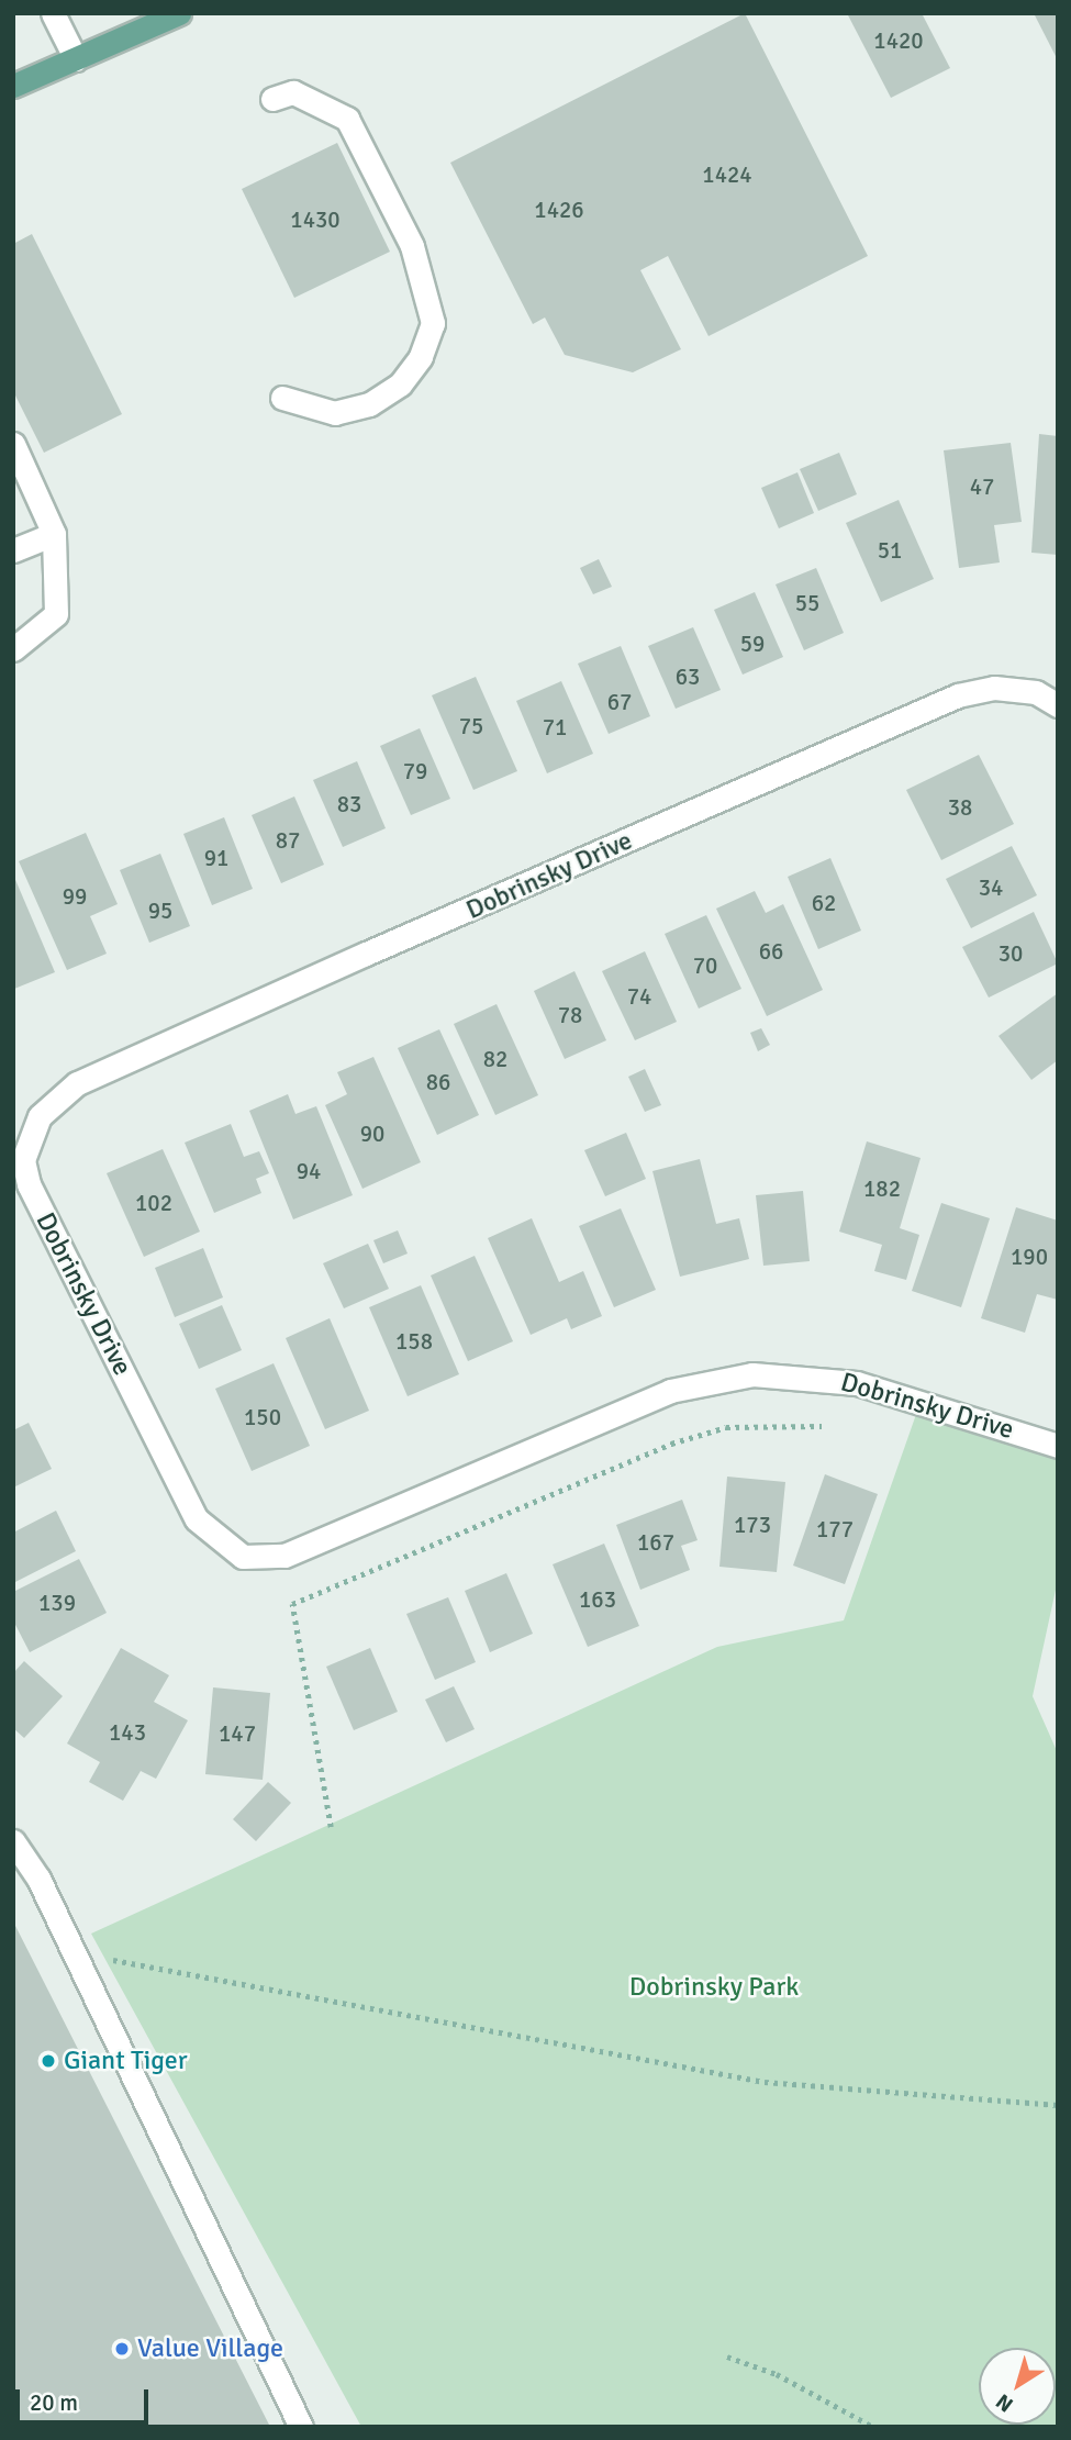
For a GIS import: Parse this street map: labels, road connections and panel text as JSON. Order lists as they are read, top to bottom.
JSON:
{
  "streets": {
    "street": ["Dobrinsky Drive"]
  },
  "parks": ["Dobrinsky Park"],
  "places": ["Giant Tiger", "Value Village"],
  "house_numbers": [
    "1420",
    "1424",
    "1426",
    "1430",
    "47",
    "51",
    "55",
    "59",
    "63",
    "67",
    "75",
    "71",
    "79",
    "83",
    "38",
    "87",
    "91",
    "34",
    "99",
    "62",
    "95",
    "66",
    "30",
    "70",
    "74",
    "78",
    "82",
    "86",
    "90",
    "94",
    "182",
    "102",
    "190",
    "158",
    "150",
    "173",
    "177",
    "167",
    "163",
    "139",
    "143",
    "147"
  ],
  "scale_bar": "20 m",
  "north": "bottom left"
}
